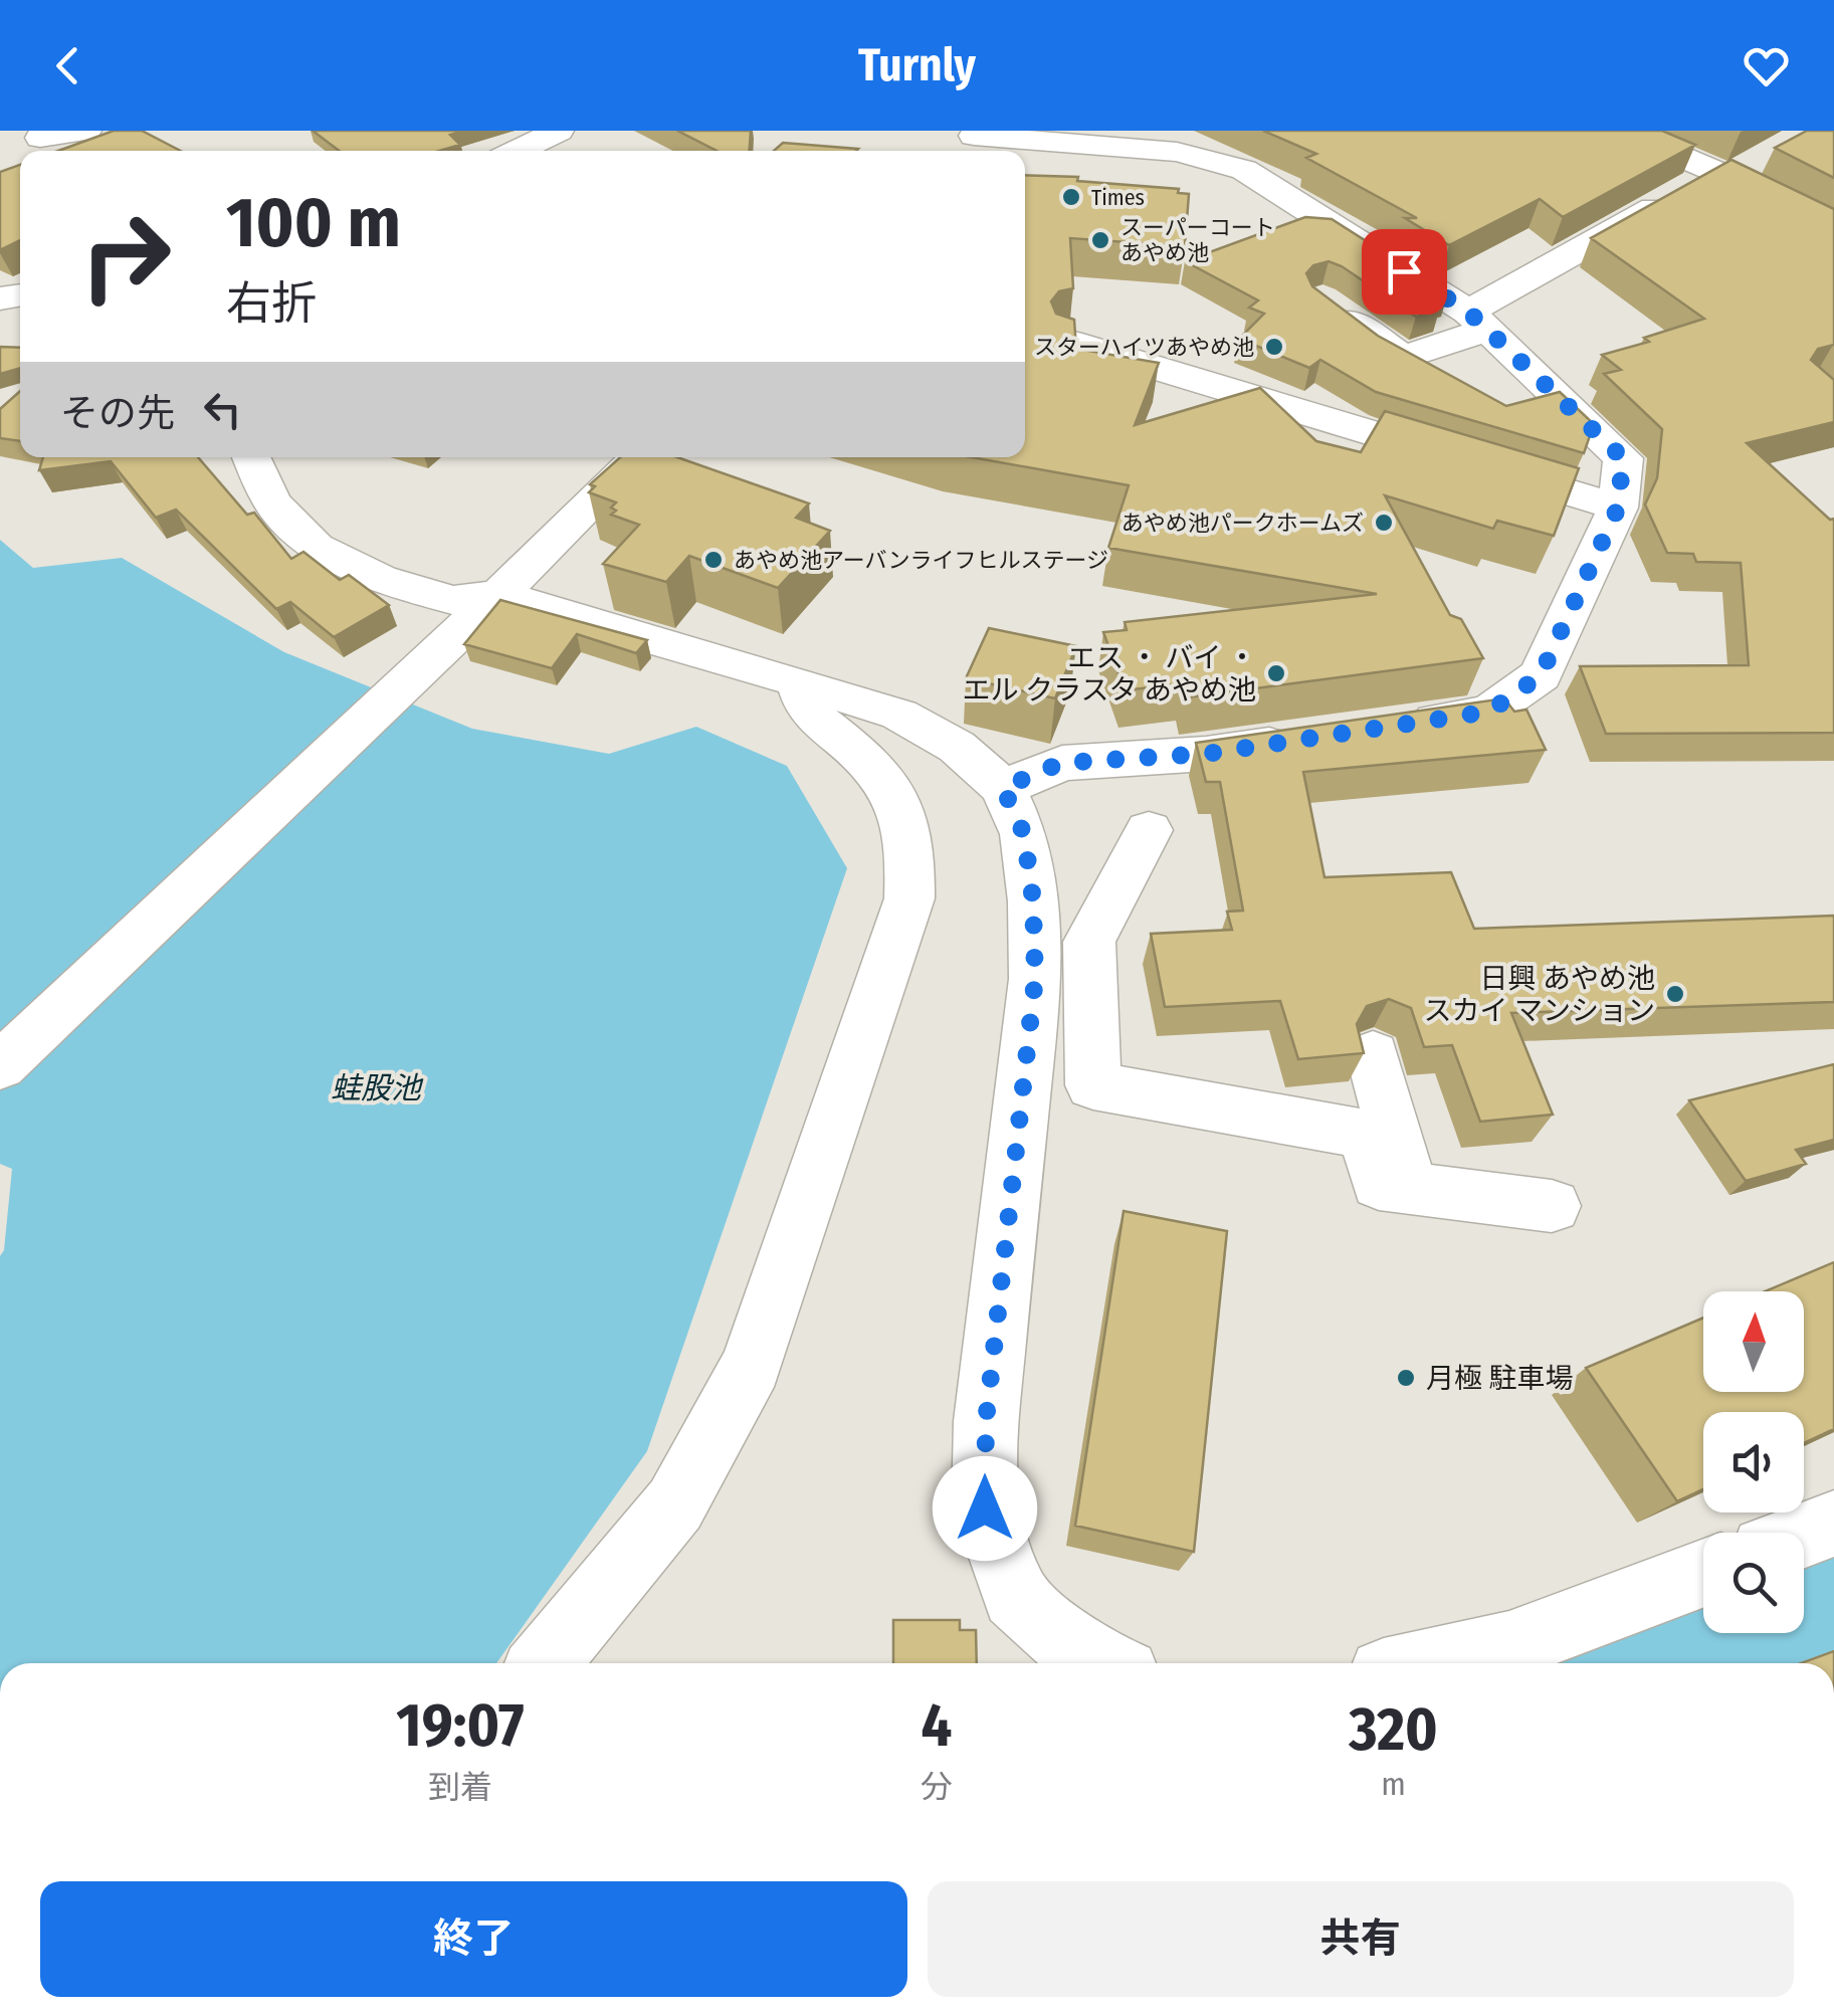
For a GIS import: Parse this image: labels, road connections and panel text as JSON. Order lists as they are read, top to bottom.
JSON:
{
  "water": ["蛙股池"],
  "places": [
    "Times",
    "スーパーコート あやめ池",
    "スターハイツあやめ池",
    "あやめ池パークホームズ",
    "あやめ池アーバンライフヒルステージ",
    "エス ・ バイ ・ エル クラスタ あやめ池",
    "日興 あやめ池 スカイ マンション",
    "月極 駐車場"
  ],
  "north": "top",
  "page": {
    "header": "Turnly",
    "turn": ["100 m", "右折"],
    "then": "その先",
    "eta": [
      "19:07",
      "到着",
      "4",
      "分",
      "320",
      "m"
    ],
    "buttons": ["終了", "共有"]
  }
}
